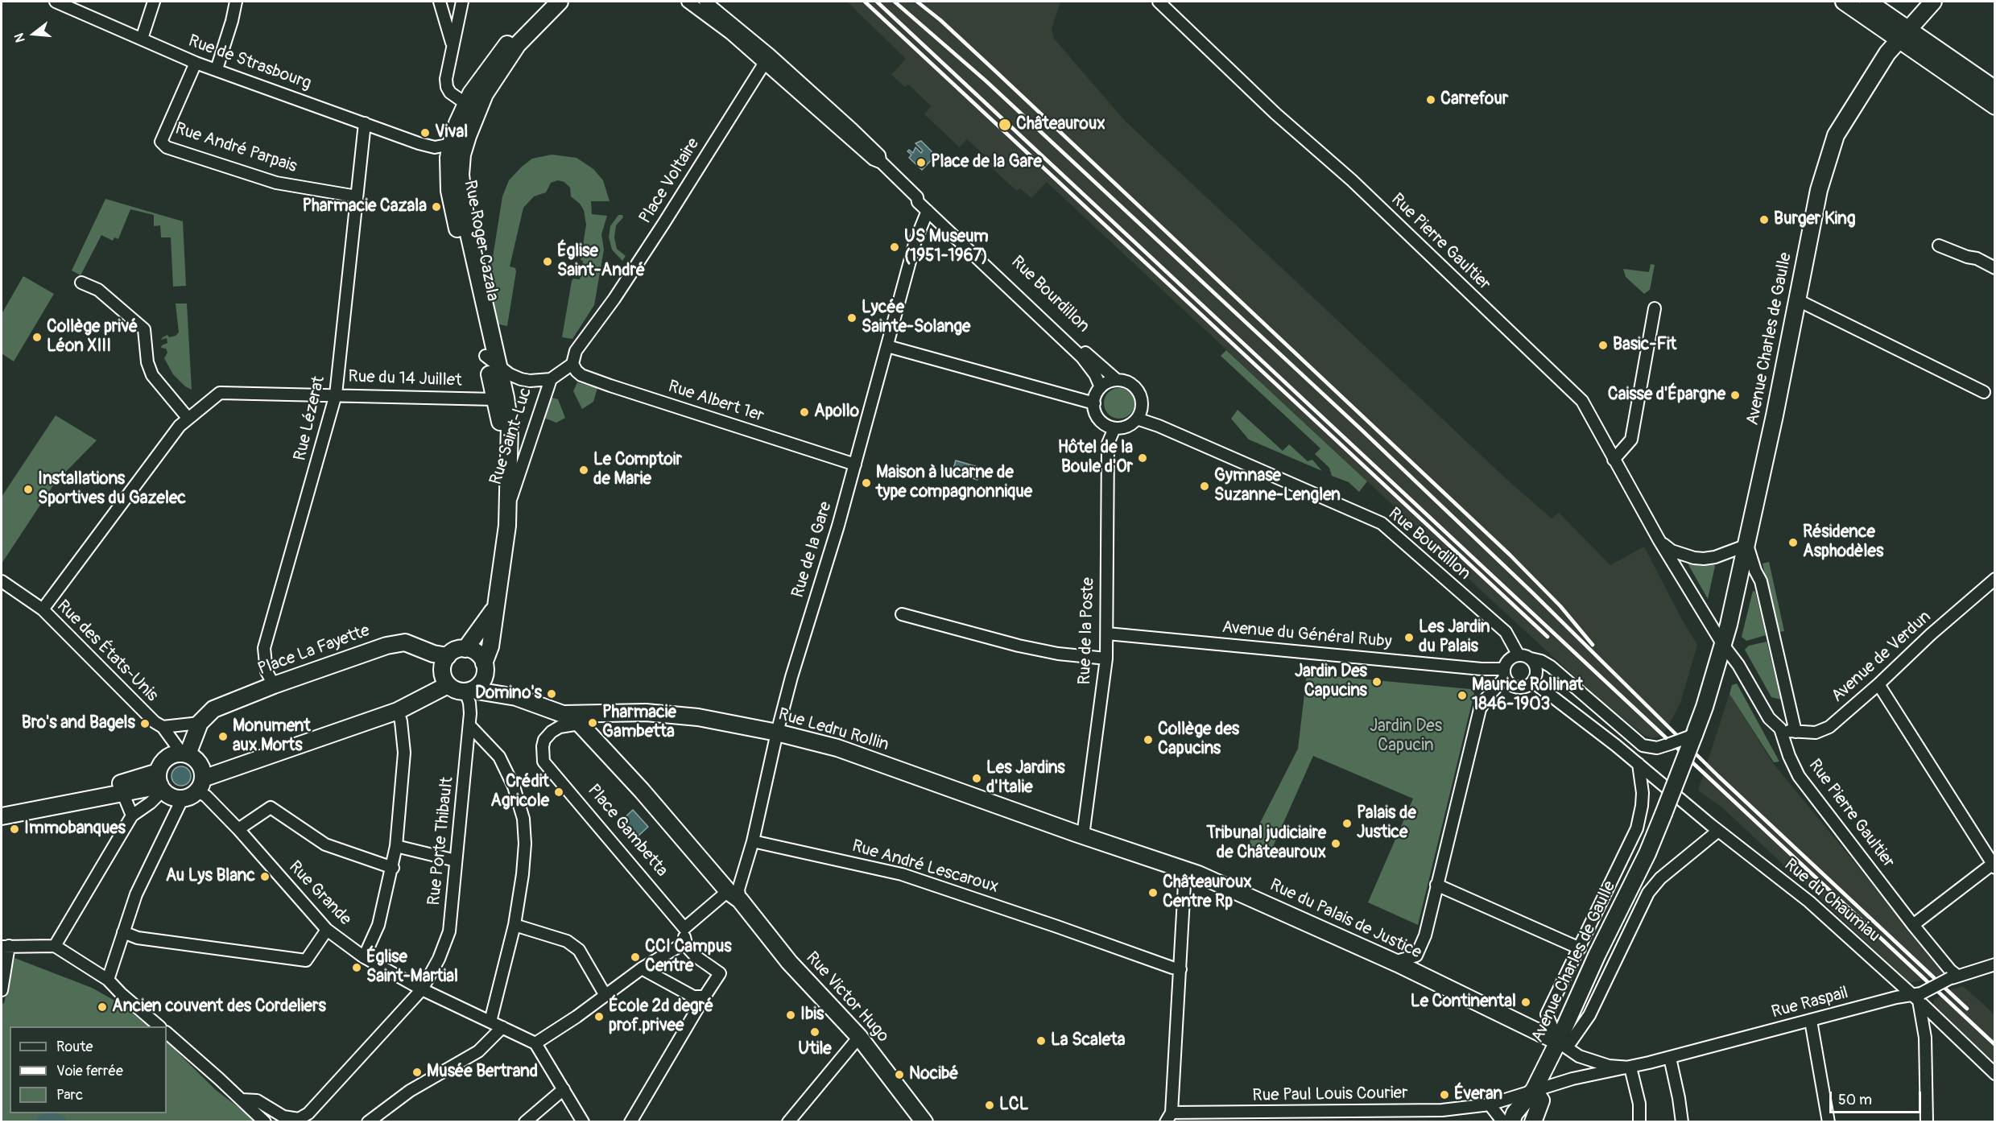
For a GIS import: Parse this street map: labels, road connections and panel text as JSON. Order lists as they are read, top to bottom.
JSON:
{
  "streets": {
    "main road": [
      "Rue Roger Cazala",
      "Avenue Charles de Gaulle",
      "Rue Saint-Luc",
      "Place La Fayette",
      "Rue Ledru Rollin",
      "Place Gambetta",
      "Rue du Palais de Justice",
      "Rue Victor Hugo"
    ],
    "street": [
      "Rue de Strasbourg",
      "Rue André Parpais",
      "Place Voltaire",
      "Rue Pierre Gaultier",
      "Rue Bourdillon",
      "Rue du 14 Juillet",
      "Rue Albert 1er",
      "Rue Lézerat",
      "Rue de la Gare",
      "Rue de la Poste",
      "Avenue du Général Ruby",
      "Rue des États-Unis",
      "Avenue de Verdun",
      "Rue Porte Thibault",
      "Rue André Lescaroux",
      "Rue Grande",
      "Rue du Chaumiau",
      "Rue Raspail",
      "Rue Paul Louis Courier"
    ]
  },
  "crossings": [
    ["Rue de Strasbourg", "Rue André Parpais"],
    ["Rue de Strasbourg", "Rue Roger Cazala"],
    ["Rue de Strasbourg", "Rue Lézerat"],
    ["Rue André Parpais", "Rue Lézerat"],
    ["Place Voltaire", "Rue Bourdillon"],
    ["Place Voltaire", "Rue Albert 1er"],
    ["Rue Roger Cazala", "Rue du 14 Juillet"],
    ["Rue Roger Cazala", "Rue Saint-Luc"],
    ["Rue Pierre Gaultier", "Avenue Charles de Gaulle"],
    ["Rue Pierre Gaultier", "Avenue de Verdun"],
    ["Rue Pierre Gaultier", "Rue Raspail"],
    ["Rue Bourdillon", "Rue de la Gare"],
    ["Rue Bourdillon", "Rue de la Poste"],
    ["Rue Bourdillon", "Avenue du Général Ruby"],
    ["Avenue Charles de Gaulle", "Rue du Palais de Justice"],
    ["Avenue Charles de Gaulle", "Rue Raspail"],
    ["Avenue Charles de Gaulle", "Rue Paul Louis Courier"],
    ["Rue du 14 Juillet", "Rue Lézerat"],
    ["Rue du 14 Juillet", "Rue Saint-Luc"],
    ["Rue du 14 Juillet", "Rue des États-Unis"],
    ["Rue Albert 1er", "Rue de la Gare"],
    ["Rue Lézerat", "Place La Fayette"],
    ["Rue Saint-Luc", "Place La Fayette"],
    ["Rue Saint-Luc", "Place Gambetta"],
    ["Rue Saint-Luc", "Rue Porte Thibault"],
    ["Rue de la Gare", "Rue Ledru Rollin"],
    ["Rue de la Gare", "Place Gambetta"],
    ["Rue de la Gare", "Rue André Lescaroux"],
    ["Rue de la Gare", "Rue Victor Hugo"],
    ["Rue de la Poste", "Avenue du Général Ruby"],
    ["Rue de la Poste", "Rue Ledru Rollin"],
    ["Rue de la Poste", "Rue du Palais de Justice"],
    ["Place La Fayette", "Rue des États-Unis"],
    ["Place La Fayette", "Place Gambetta"],
    ["Place La Fayette", "Rue Porte Thibault"],
    ["Place La Fayette", "Rue Grande"],
    ["Rue des États-Unis", "Rue Grande"],
    ["Rue Ledru Rollin", "Place Gambetta"],
    ["Rue Ledru Rollin", "Rue du Palais de Justice"],
    ["Place Gambetta", "Rue Porte Thibault"],
    ["Place Gambetta", "Rue Victor Hugo"],
    ["Rue Porte Thibault", "Rue Grande"],
    ["Rue du Chaumiau", "Rue Raspail"],
    ["Rue du Palais de Justice", "Rue Raspail"],
    ["Rue Raspail", "Rue Paul Louis Courier"]
  ],
  "parks": ["Jardin Des Capucin"],
  "places": [
    "Carrefour",
    "Châteauroux",
    "Vival",
    "Place de la Gare",
    "Pharmacie Cazala",
    "Burger King",
    "US Museum (1951-1967)",
    "Église Saint-André",
    "Lycée Sainte-Solange",
    "Collège privé Léon XIII",
    "Basic-Fit",
    "Caisse d'Épargne",
    "Apollo",
    "Hôtel de la Boule d'Or",
    "Le Comptoir de Marie",
    "Maison à lucarne de type compagnonnique",
    "Gymnase Suzanne-Lenglen",
    "Installations Sportives du Gazelec",
    "Résidence Asphodèles",
    "Les Jardin du Palais",
    "Jardin Des Capucins",
    "Domino's",
    "Maurice Rollinat 1846-1903",
    "Pharmacie Gambetta",
    "Bro's and Bagels",
    "Monument aux Morts",
    "Collège des Capucins",
    "Les Jardins d'Italie",
    "Crédit Agricole",
    "Palais de Justice",
    "Immobanques",
    "Tribunal judiciaire de Châteauroux",
    "Au Lys Blanc",
    "Châteauroux Centre Rp",
    "CCI Campus Centre",
    "Église Saint-Martial",
    "Le Continental",
    "Ancien couvent des Cordeliers",
    "Ibis",
    "École 2d degré prof.privee",
    "Utile",
    "La Scaleta",
    "Musée Bertrand",
    "Nocibé",
    "Éveran",
    "LCL"
  ],
  "legend": ["Route", "Voie ferrée", "Parc"],
  "scale_bar": "50 m",
  "north": "left"
}
